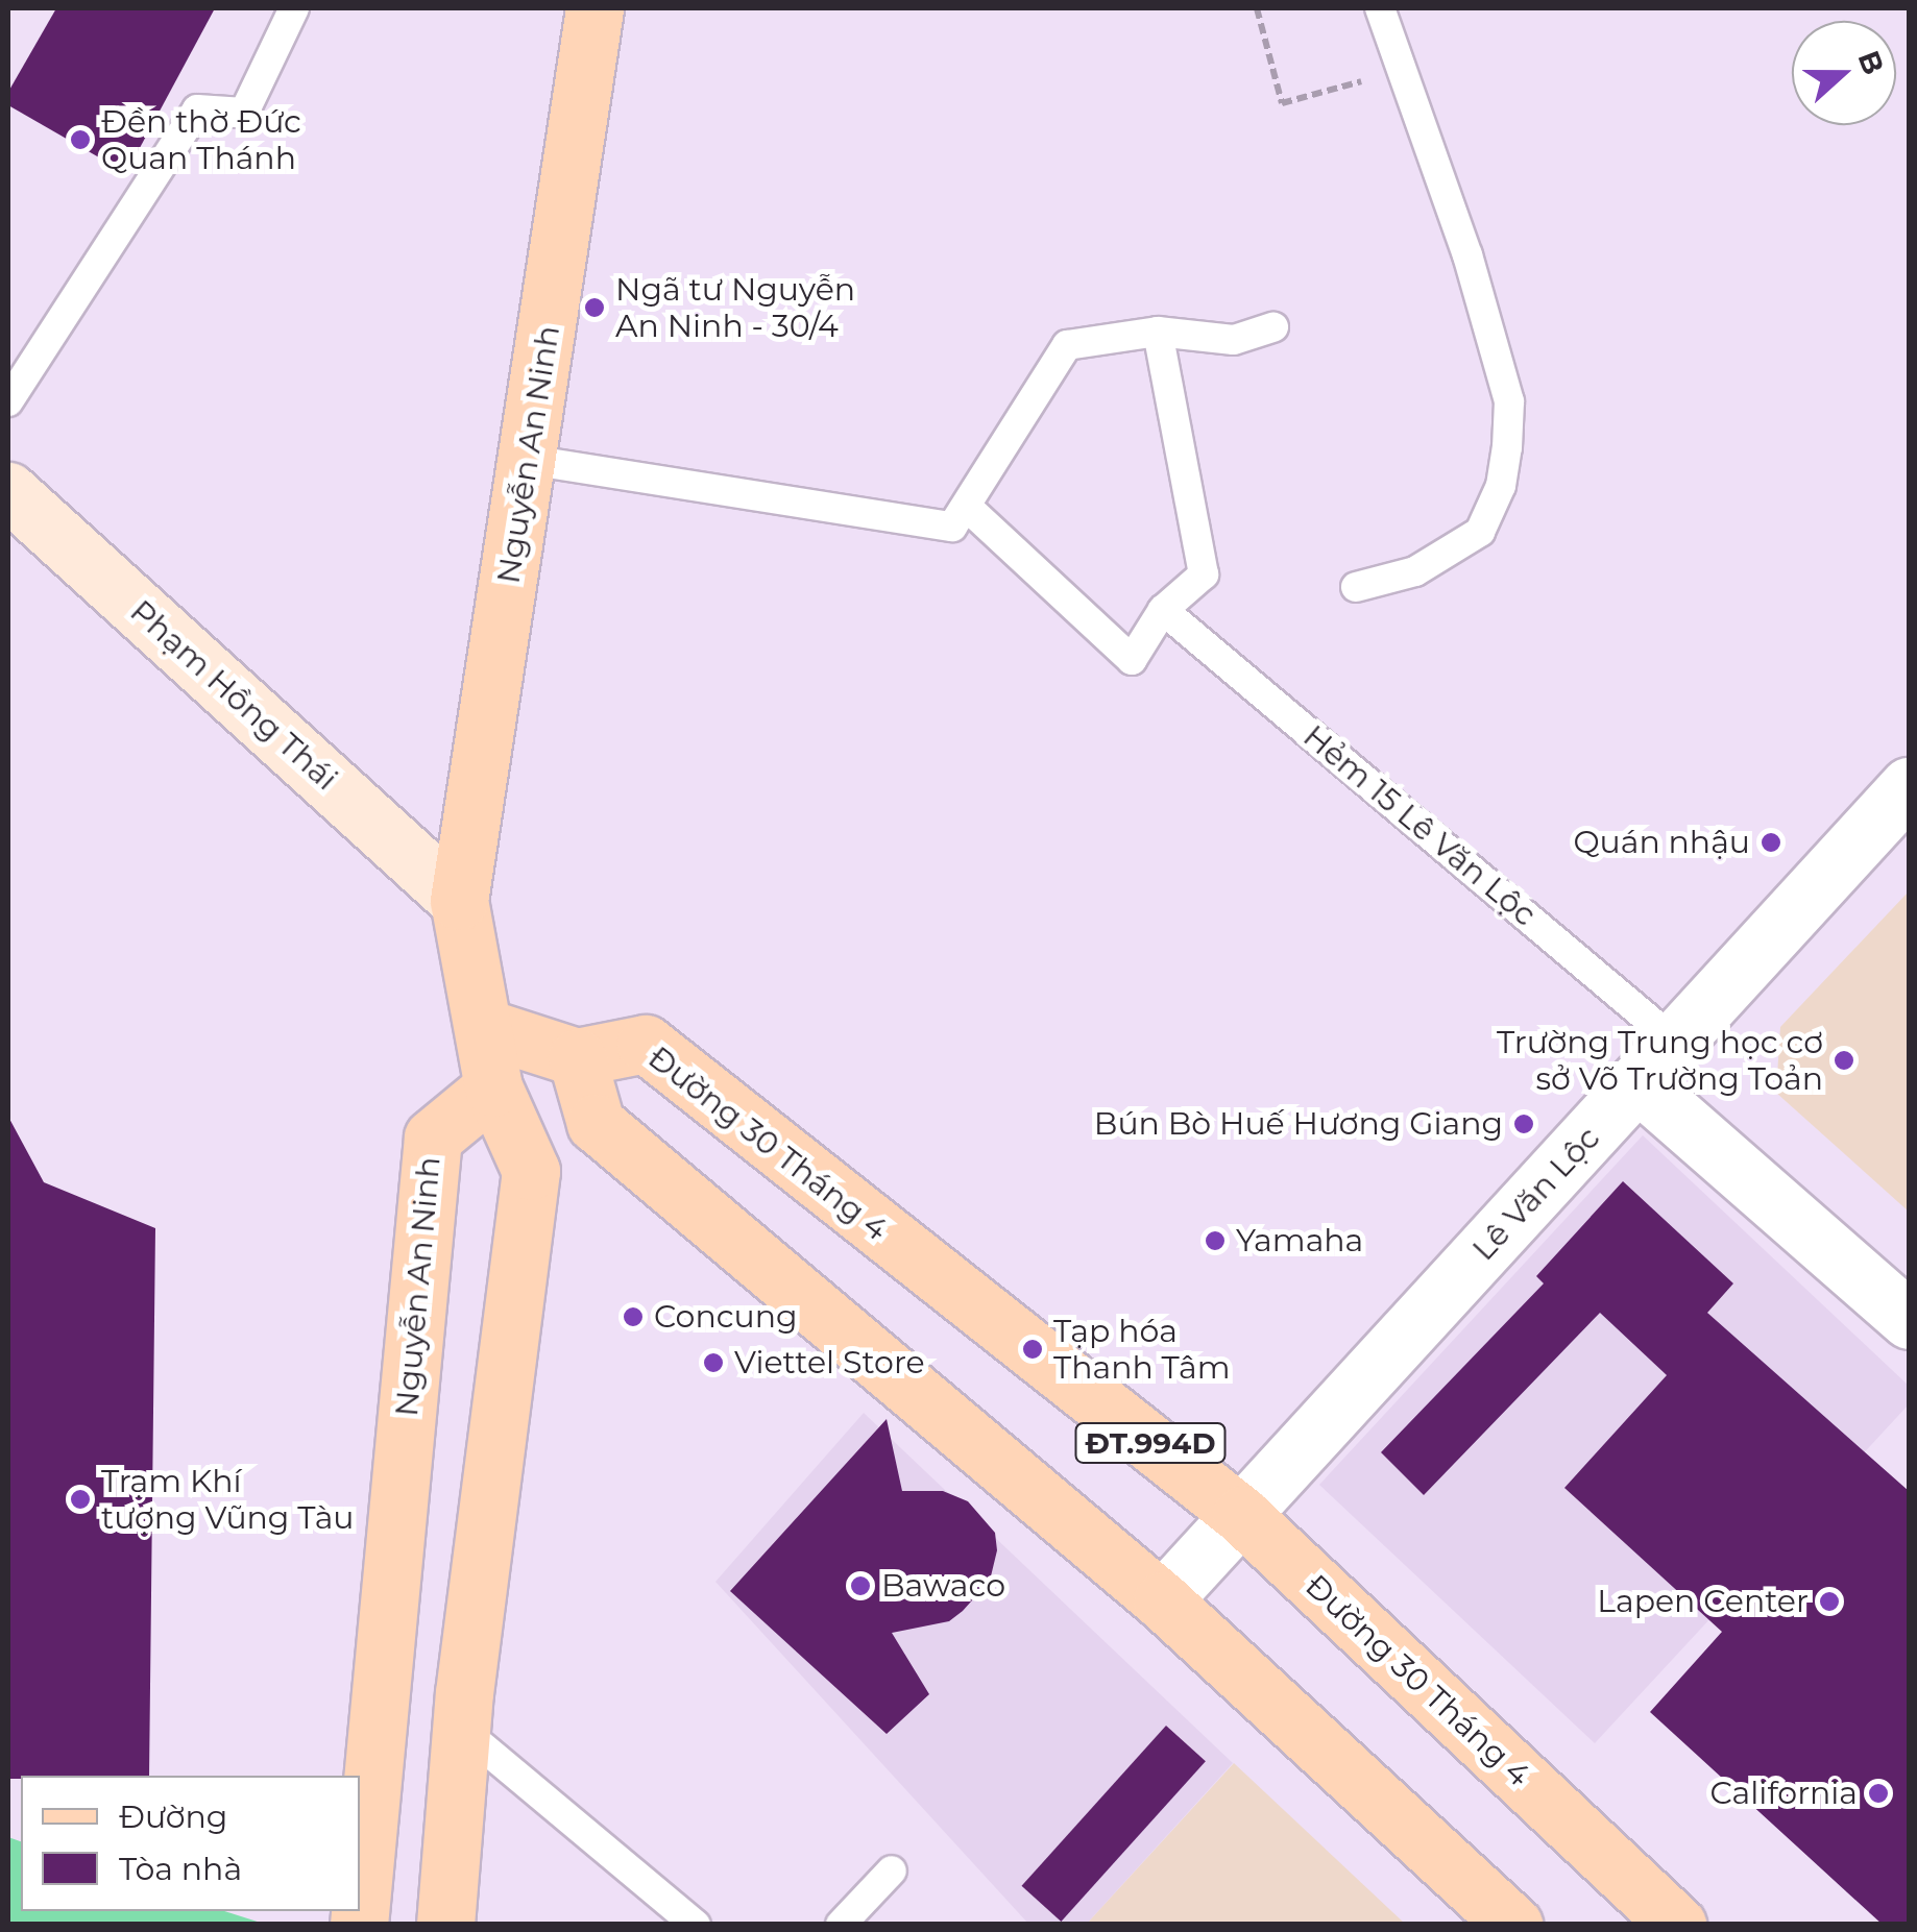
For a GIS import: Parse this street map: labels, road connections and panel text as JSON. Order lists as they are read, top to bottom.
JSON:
{
  "streets": {
    "main road": [
      "Nguyễn An Ninh",
      "Phạm Hồng Thái",
      "Đường 30 Tháng 4",
      "ĐT.994D"
    ],
    "street": ["Lê Văn Lộc"],
    "lane": ["Hẻm 15 Lê Văn Lộc"]
  },
  "crossings": [
    ["Nguyễn An Ninh", "Phạm Hồng Thái"],
    ["Hẻm 15 Lê Văn Lộc", "Lê Văn Lộc"],
    ["Đường 30 Tháng 4", "Lê Văn Lộc"],
    ["Đường 30 Tháng 4", "ĐT.994D"],
    ["Lê Văn Lộc", "ĐT.994D"]
  ],
  "places": [
    "Đền thờ Đức Quan Thánh",
    "Ngã tư Nguyễn An Ninh - 30/4",
    "Quán nhậu",
    "Trường Trung học cơ sở Võ Trường Toản",
    "Bún Bò Huế Hương Giang",
    "Yamaha",
    "Concung",
    "Tạp hóa Thanh Tâm",
    "Viettel Store",
    "Trạm Khí tượng Vũng Tàu",
    "Bawaco",
    "Lapen Center",
    "California"
  ],
  "legend": ["Đường", "Tòa nhà"],
  "north": "right"
}
